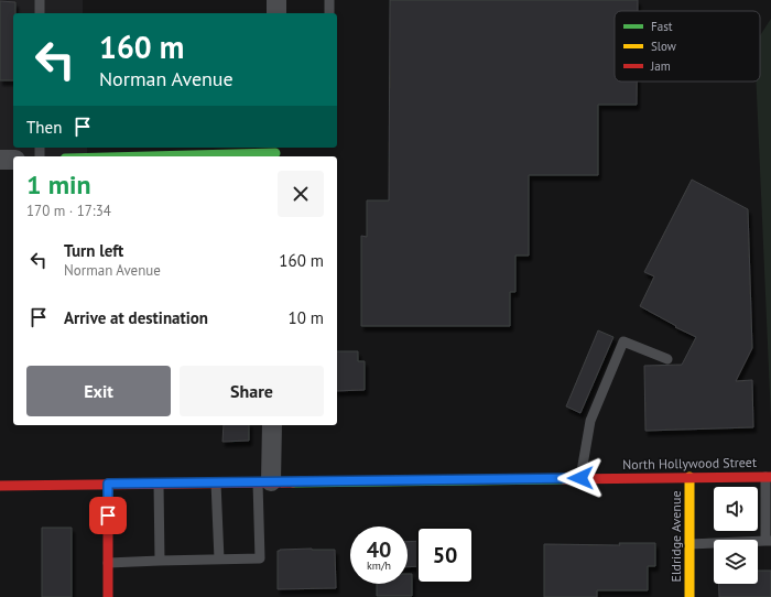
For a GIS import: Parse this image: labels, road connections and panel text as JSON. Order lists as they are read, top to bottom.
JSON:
{
  "streets": {
    "main road": ["North Hollywood Street", "Eldridge Avenue"]
  },
  "crossings": [
    ["North Hollywood Street", "Eldridge Avenue"]
  ],
  "legend": ["Fast", "Slow", "Jam"],
  "page": {
    "turn": ["160 m", "Norman Avenue"],
    "then": "Then",
    "heading": ["1 min", "170 m · 17:34"],
    "list": [
      {
        "name": "Turn left",
        "note": "Norman Avenue",
        "value": "160 m"
      },
      {
        "name": "Arrive at destination",
        "value": "10 m"
      }
    ],
    "buttons": ["Exit", "Share"],
    "speed": "40 km/h",
    "limit": "50"
  }
}
